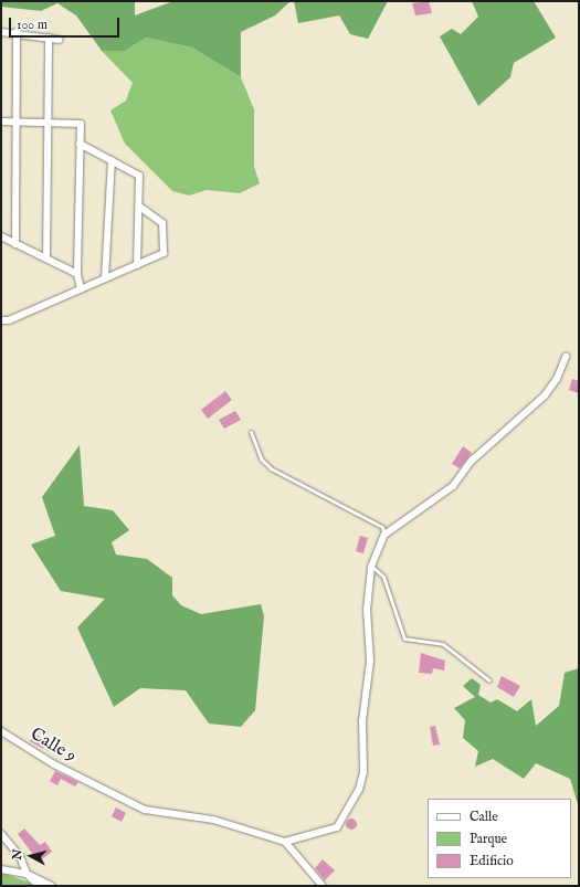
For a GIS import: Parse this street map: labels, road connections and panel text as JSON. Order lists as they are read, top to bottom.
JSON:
{
  "streets": {
    "street": ["Calle 9"]
  },
  "legend": ["Calle", "Parque", "Edificio"],
  "scale_bar": "100 m",
  "north": "left"
}
